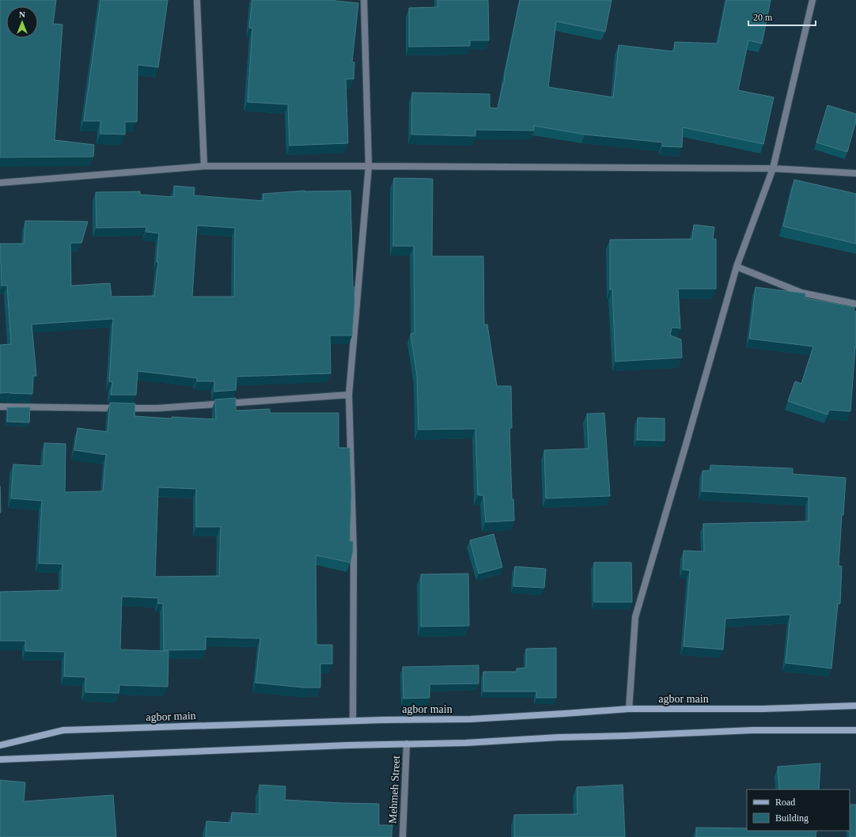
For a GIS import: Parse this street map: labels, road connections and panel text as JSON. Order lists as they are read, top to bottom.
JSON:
{
  "streets": {
    "main road": ["agbor main"],
    "street": ["Mehmeh Street"]
  },
  "legend": ["Road", "Building"],
  "scale_bar": "20 m",
  "north": "top"
}
